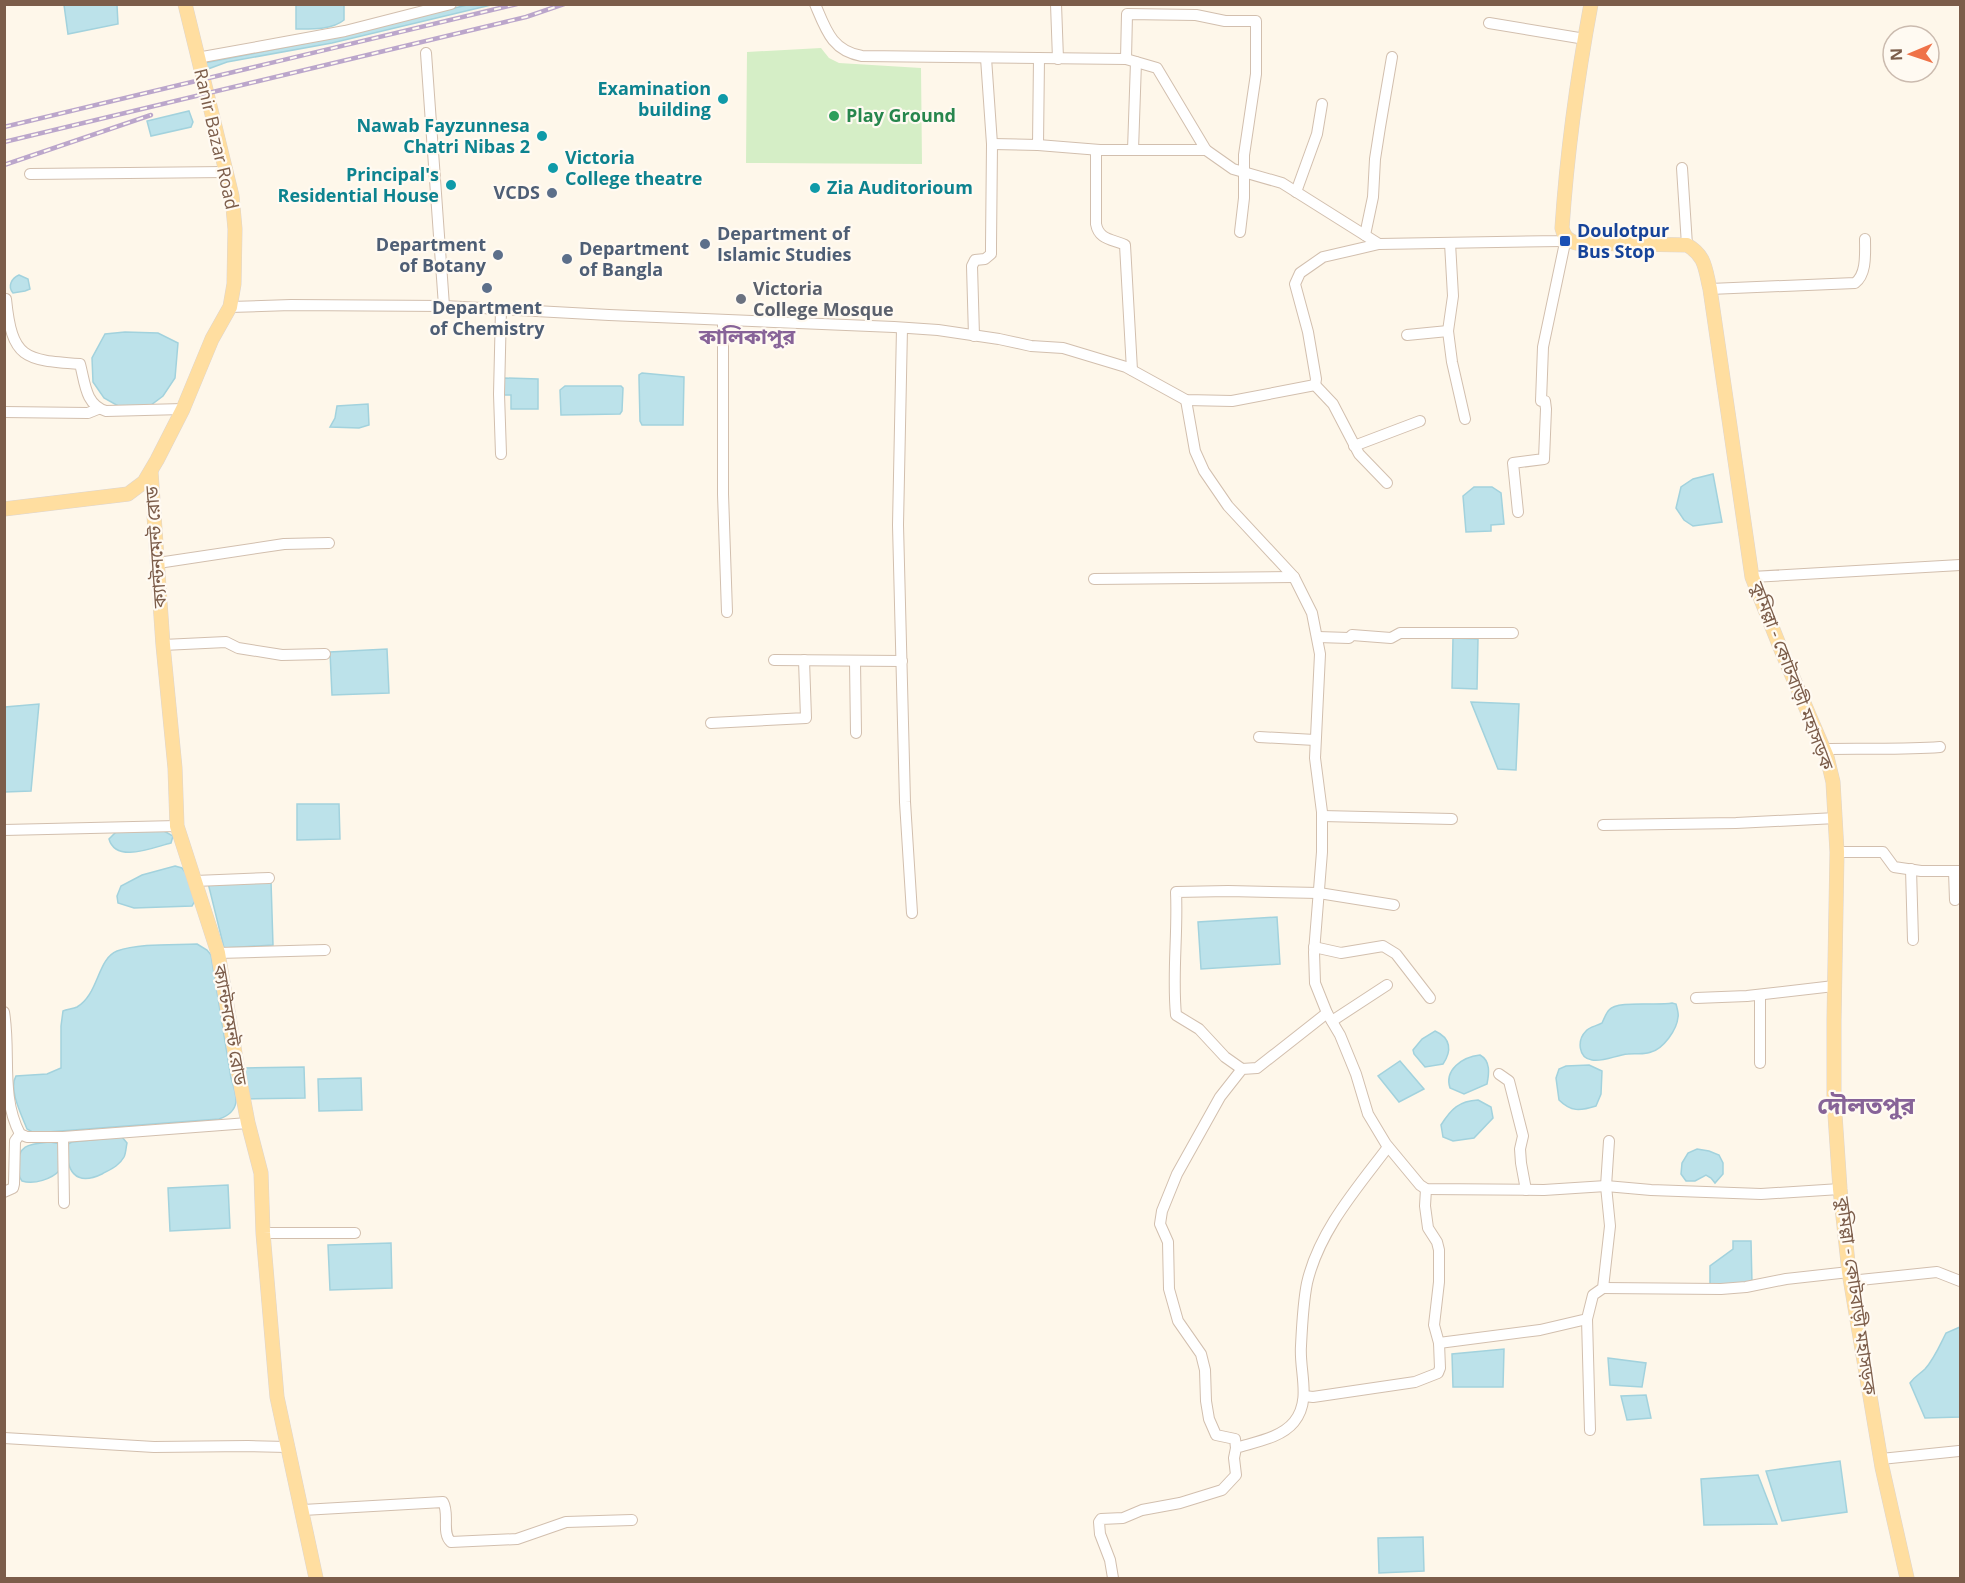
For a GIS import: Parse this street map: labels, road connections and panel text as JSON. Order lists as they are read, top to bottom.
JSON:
{
  "streets": {
    "main road": ["Ranir Bazar Road", "ক্যান্টনমেন্ট রোড", "কুমিল্লা - কোটবাড়ী মহাসড়ক"]
  },
  "crossings": [
    ["Ranir Bazar Road", "ক্যান্টনমেন্ট রোড"]
  ],
  "districts": ["কালিকাপুর", "দৌলতপুর"],
  "places": {
    "other": [
      "Examination building",
      "Play Ground",
      "Nawab Fayzunnesa Chatri Nibas 2",
      "Victoria College theatre",
      "Principal's Residential House",
      "Zia Auditorioum",
      "VCDS",
      "Department of Islamic Studies",
      "Department of Botany",
      "Department of Bangla",
      "Department of Chemistry",
      "Victoria College Mosque"
    ],
    "transit": ["Doulotpur Bus Stop"]
  },
  "north": "left"
}
